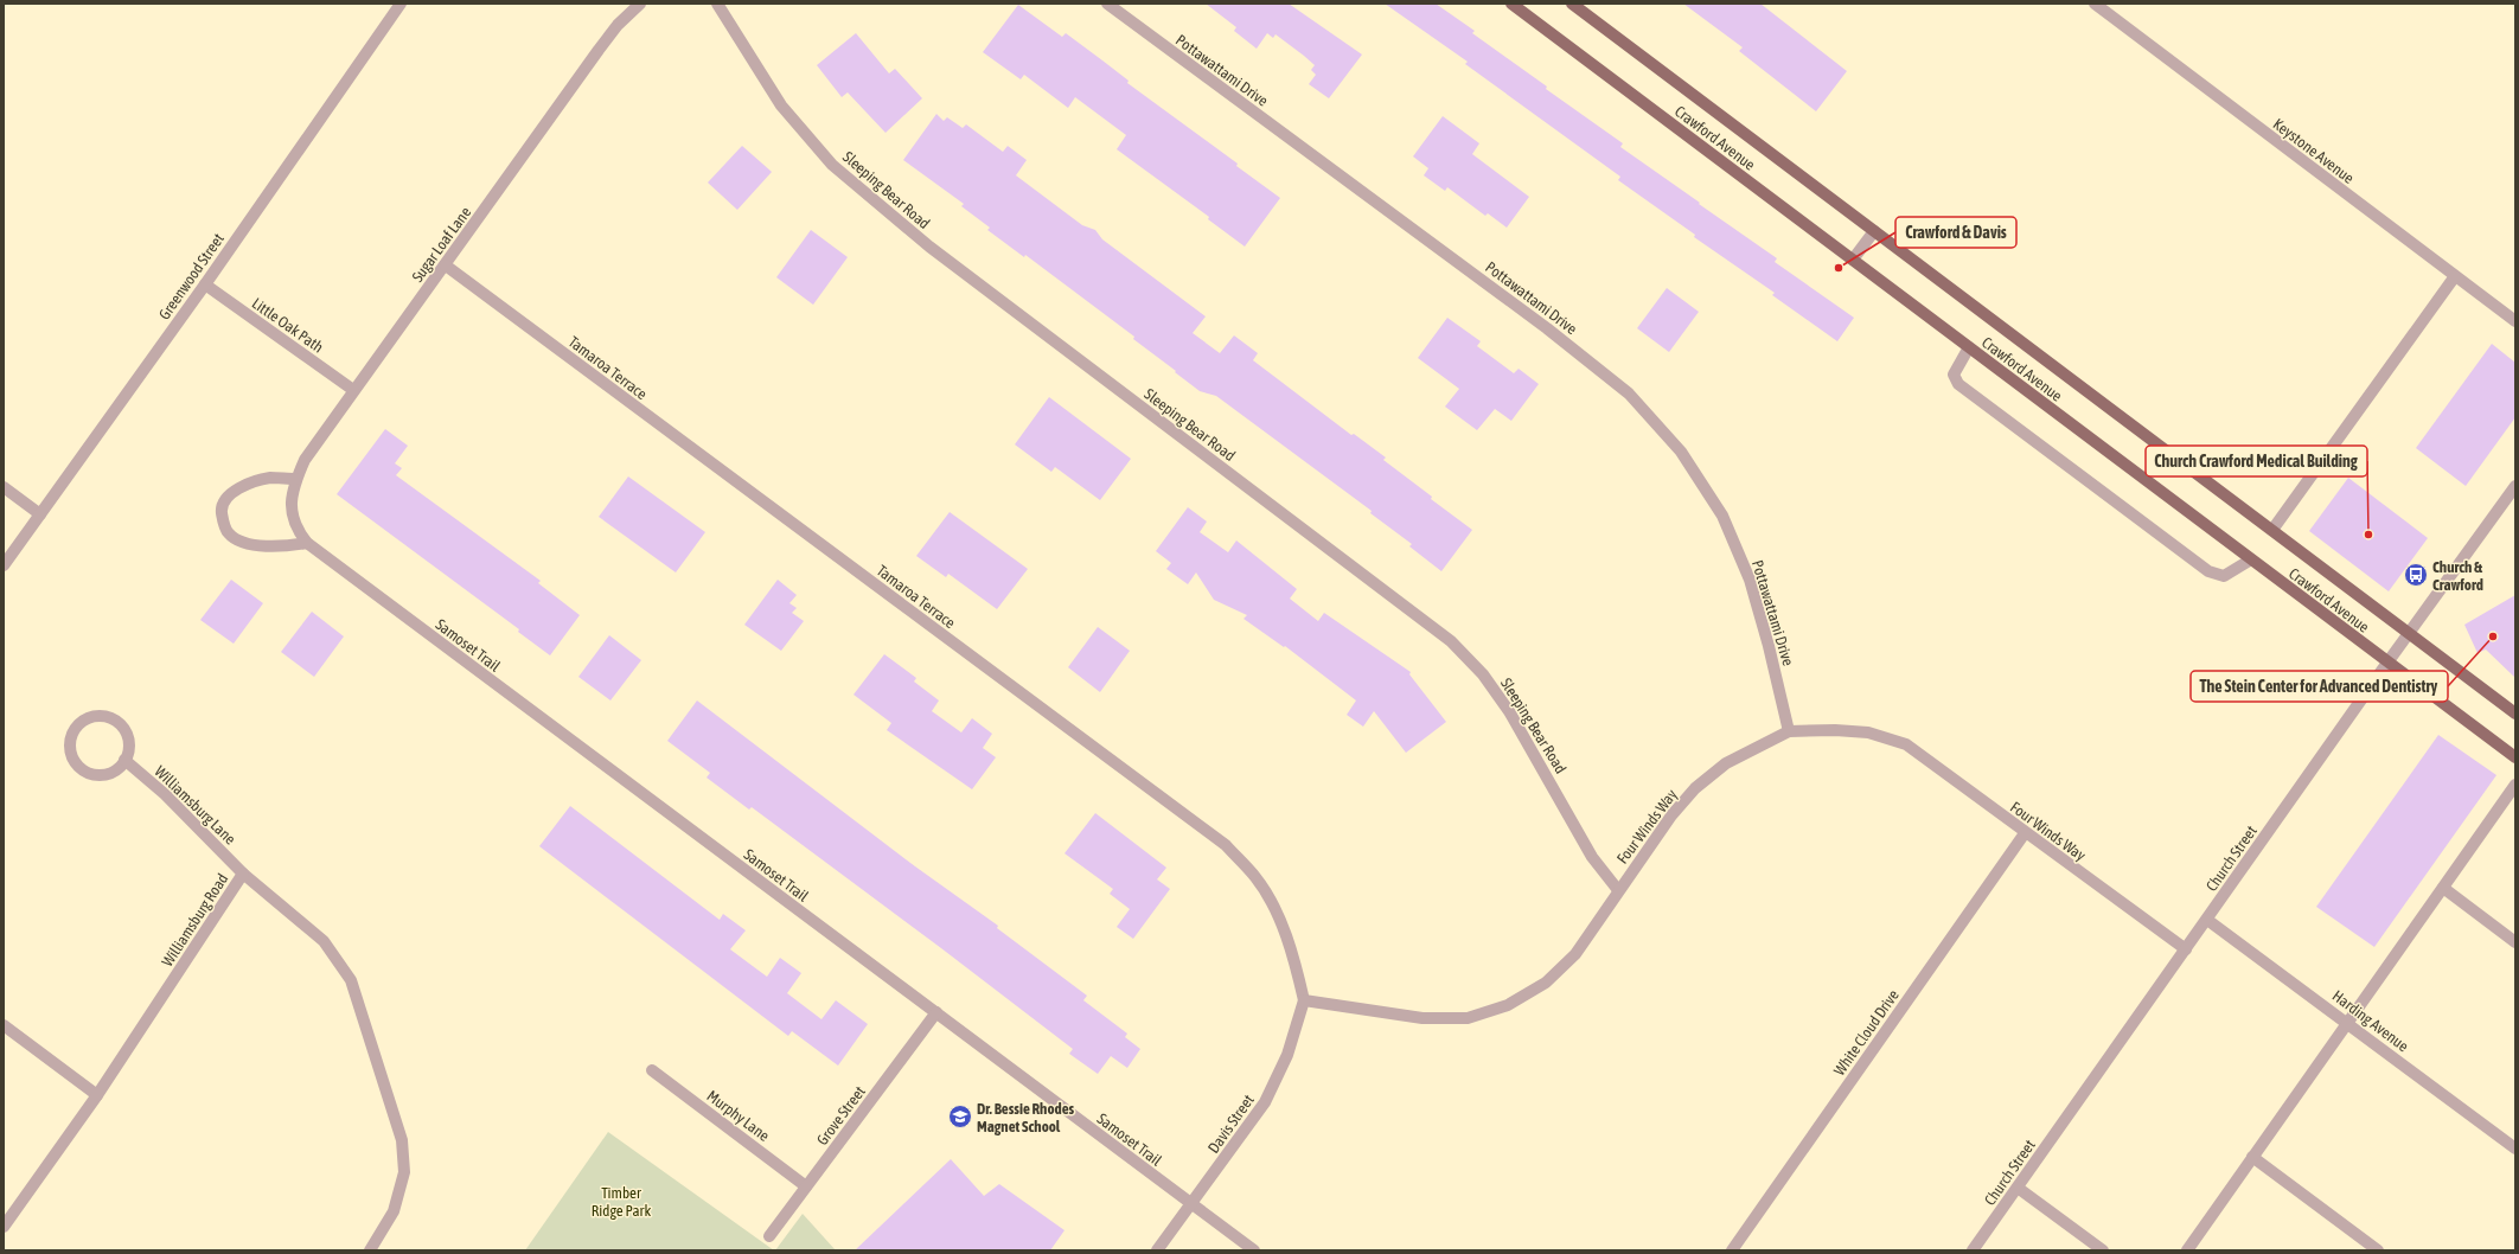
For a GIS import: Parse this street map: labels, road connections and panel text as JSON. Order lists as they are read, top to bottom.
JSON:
{
  "streets": {
    "main road": ["Crawford Avenue"],
    "street": [
      "Pottawattami Drive",
      "Keystone Avenue",
      "Sleeping Bear Road",
      "Sugar Loaf Lane",
      "Greenwood Street",
      "Little Oak Path",
      "Tamaroa Terrace",
      "Samoset Trail",
      "Williamsburg Lane",
      "Four Winds Way",
      "Church Street",
      "Williamsburg Road",
      "Harding Avenue",
      "White Cloud Drive",
      "Murphy Lane",
      "Grove Street",
      "Davis Street"
    ]
  },
  "crossings": [
    ["Pottawattami Drive", "Four Winds Way"],
    ["Crawford Avenue", "Church Street"],
    ["Sleeping Bear Road", "Four Winds Way"],
    ["Sugar Loaf Lane", "Little Oak Path"],
    ["Sugar Loaf Lane", "Tamaroa Terrace"],
    ["Sugar Loaf Lane", "Samoset Trail"],
    ["Greenwood Street", "Little Oak Path"],
    ["Tamaroa Terrace", "Four Winds Way"],
    ["Tamaroa Terrace", "Davis Street"],
    ["Samoset Trail", "Grove Street"],
    ["Samoset Trail", "Davis Street"],
    ["Williamsburg Lane", "Williamsburg Road"],
    ["Four Winds Way", "Church Street"],
    ["Four Winds Way", "White Cloud Drive"],
    ["Four Winds Way", "Davis Street"],
    ["Church Street", "Harding Avenue"],
    ["Murphy Lane", "Grove Street"]
  ],
  "parks": ["Timber Ridge Park"],
  "places": {
    "other": ["Crawford & Davis", "Church Crawford Medical Building", "The Stein Center for Advanced Dentistry"],
    "bus stop": ["Church & Crawford"],
    "school or university": ["Dr. Bessie Rhodes Magnet School"]
  }
}
